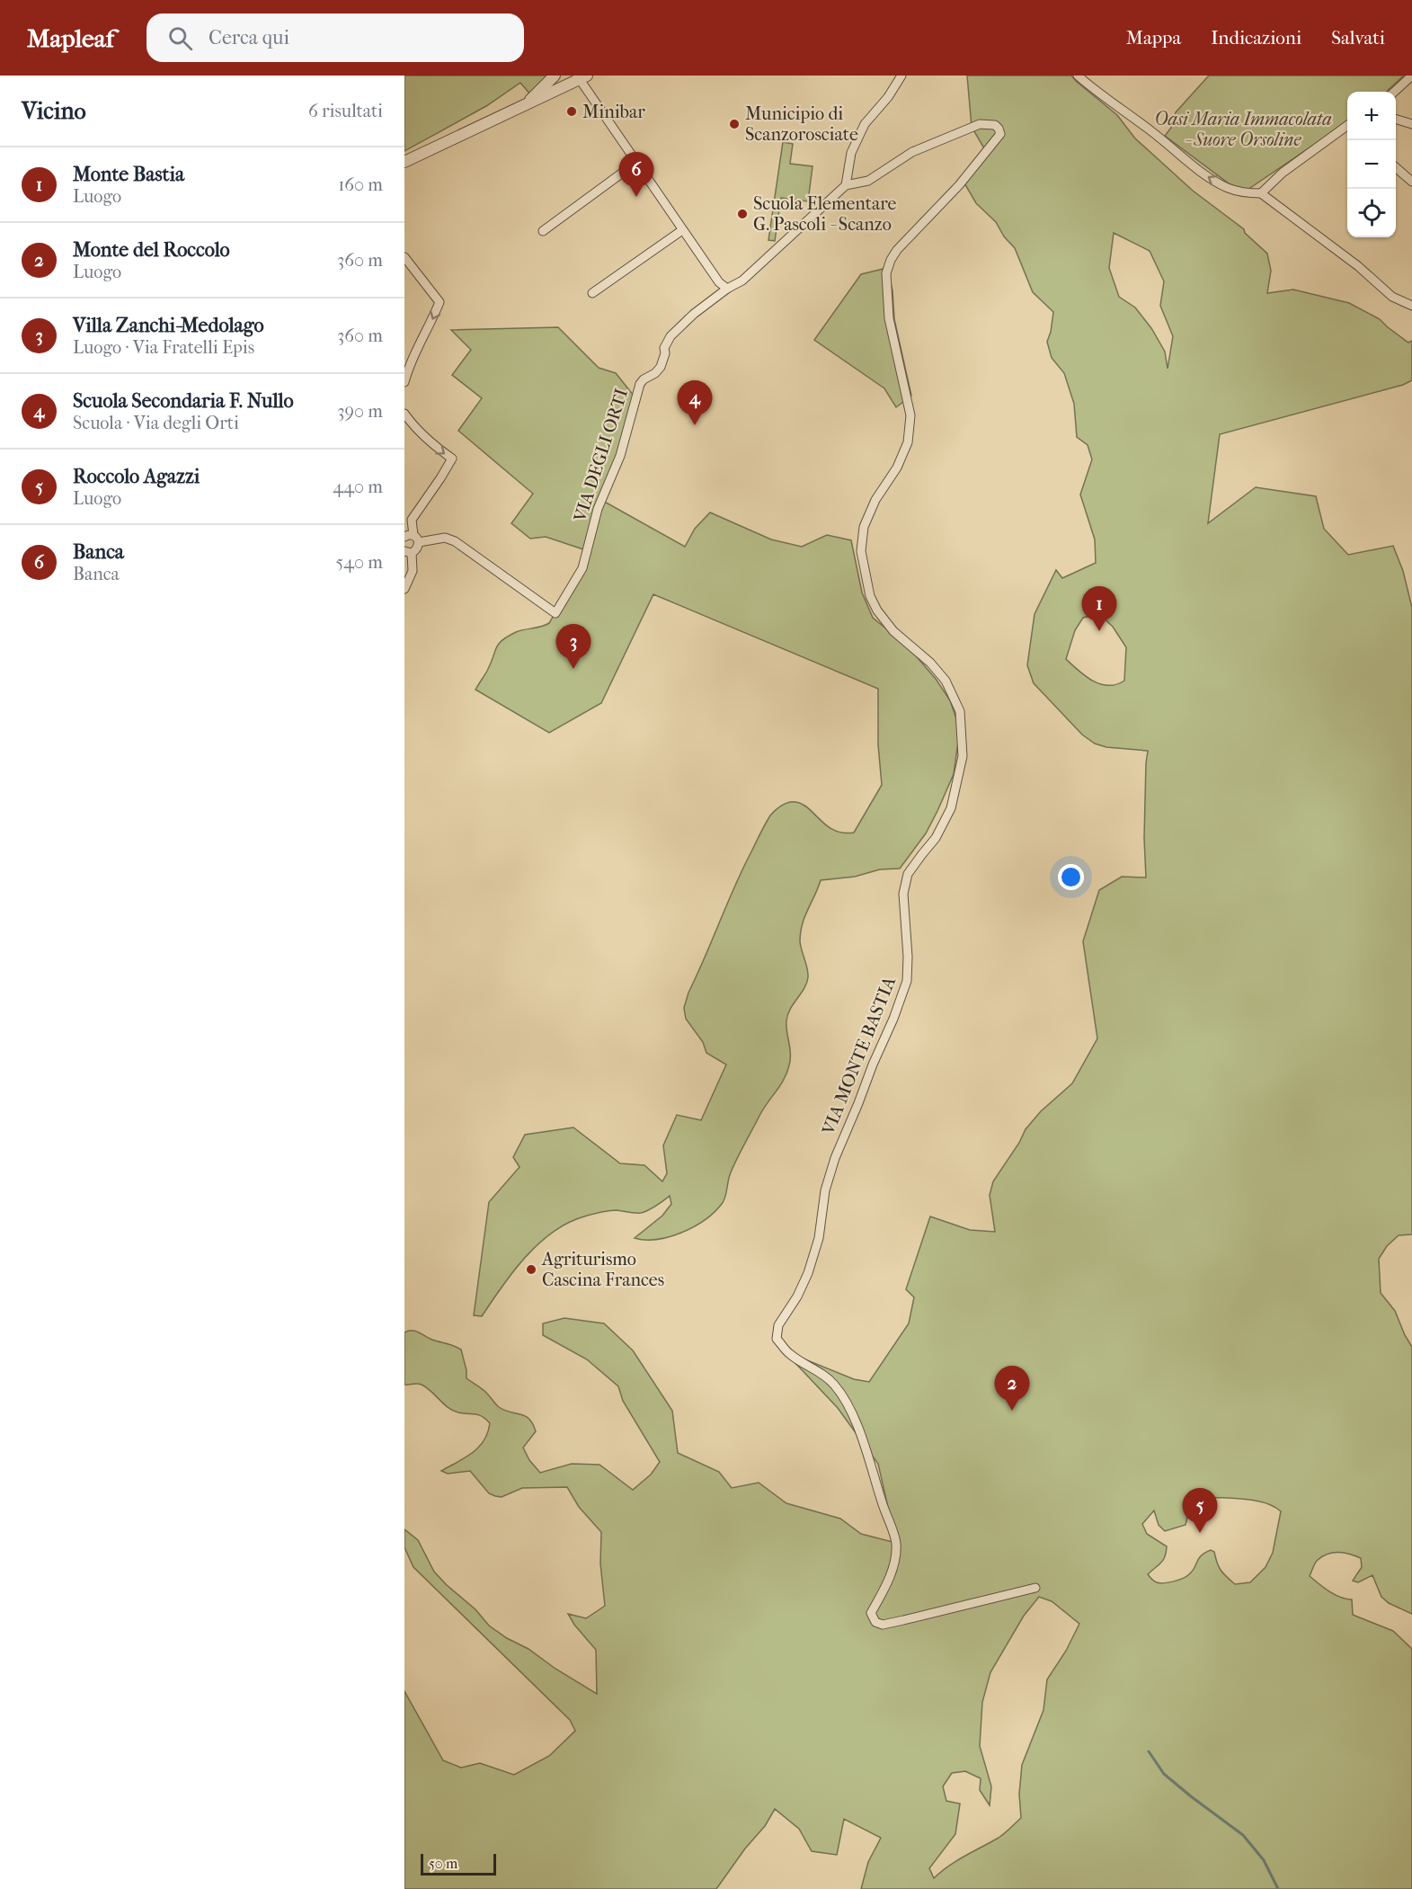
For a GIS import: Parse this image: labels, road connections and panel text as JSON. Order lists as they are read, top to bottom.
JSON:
{
  "streets": {
    "street": ["VIA DEGLI ORTI", "VIA MONTE BASTIA"]
  },
  "crossings": [
    ["VIA DEGLI ORTI", "VIA MONTE BASTIA"]
  ],
  "parks": ["Oasi Maria Immacolata - Suore Orsoline"],
  "places": [
    "Minibar",
    "Municipio di Scanzorosciate",
    "Scuola Elementare G. Pascoli - Scanzo",
    "Agriturismo Cascina Frances"
  ],
  "scale_bar": "50 m",
  "page": {
    "header": "Mapleaf",
    "search": "Cerca qui",
    "nav": ["Mappa", "Indicazioni", "Salvati"],
    "heading": ["Vicino", "6 risultati"],
    "map_buttons": ["+", "−"],
    "list": [
      {
        "mark": "1",
        "name": "Monte Bastia",
        "note": "Luogo",
        "value": "160 m"
      },
      {
        "mark": "2",
        "name": "Monte del Roccolo",
        "note": "Luogo",
        "value": "360 m"
      },
      {
        "mark": "3",
        "name": "Villa Zanchi-Medolago",
        "note": "Luogo · Via Fratelli Epis",
        "value": "360 m"
      },
      {
        "mark": "4",
        "name": "Scuola Secondaria F. Nullo",
        "note": "Scuola · Via degli Orti",
        "value": "390 m"
      },
      {
        "mark": "5",
        "name": "Roccolo Agazzi",
        "note": "Luogo",
        "value": "440 m"
      },
      {
        "mark": "6",
        "name": "Banca",
        "note": "Banca",
        "value": "540 m"
      }
    ],
    "pins": [
      "6",
      "4",
      "1",
      "3",
      "2",
      "5"
    ],
    "scale": "50 m"
  }
}
